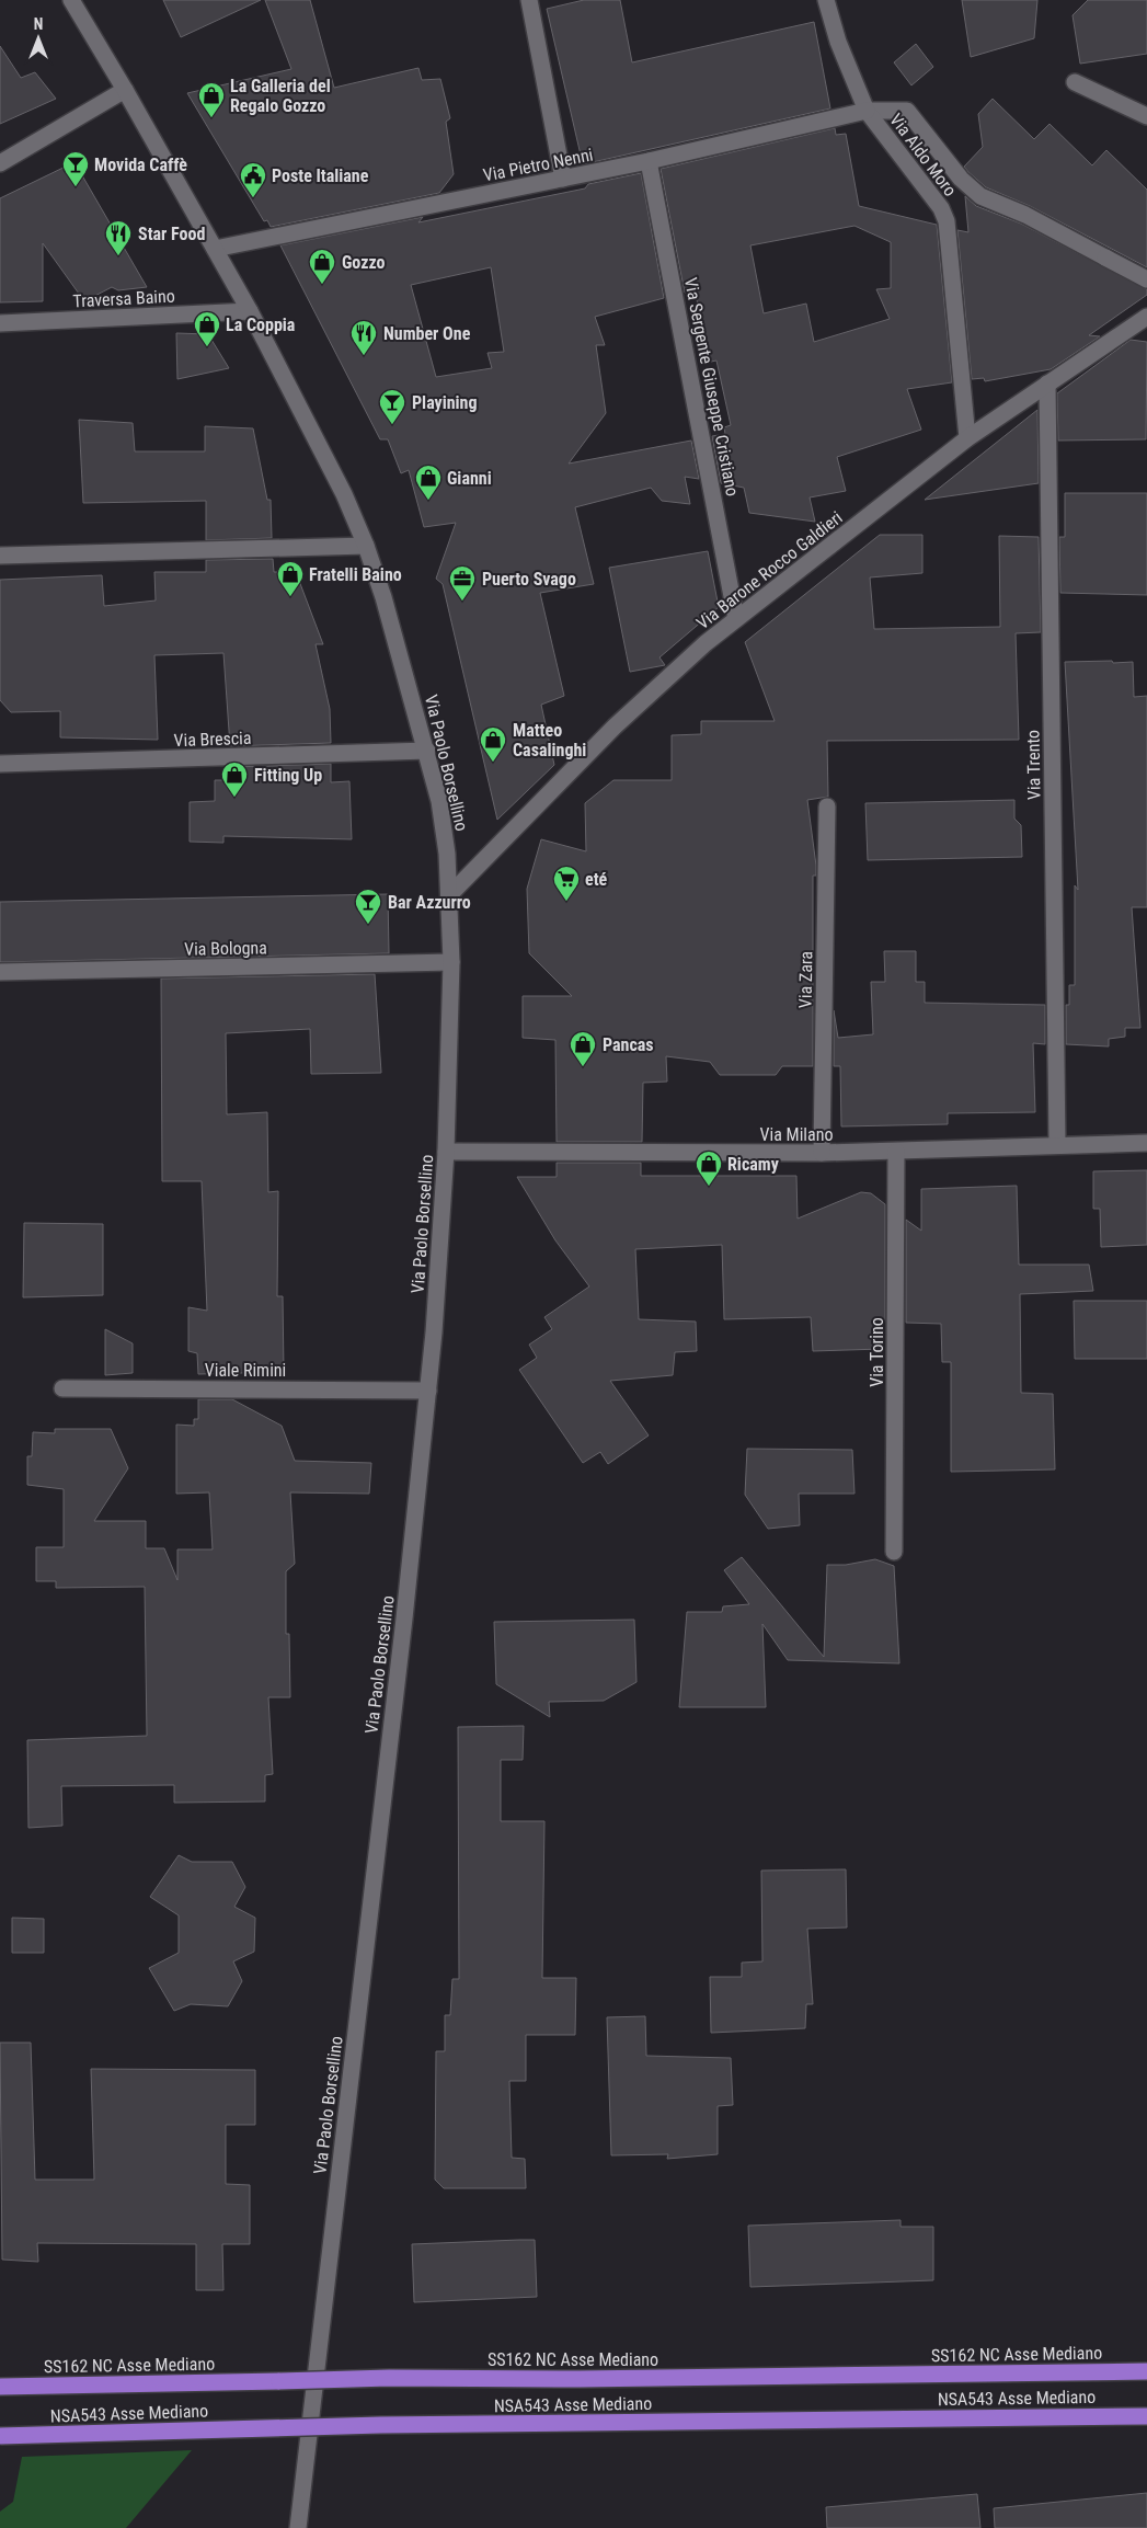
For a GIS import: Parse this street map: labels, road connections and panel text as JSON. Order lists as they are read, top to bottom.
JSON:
{
  "streets": {
    "highway": ["SS162 NC Asse Mediano", "NSA543 Asse Mediano"],
    "street": [
      "Via Aldo Moro",
      "Via Pietro Nenni",
      "Traversa Baino",
      "Via Sergente Giuseppe Cristiano",
      "Via Barone Rocco Galdieri",
      "Via Brescia",
      "Via Paolo Borsellino",
      "Via Trento",
      "Via Bologna",
      "Via Zara",
      "Via Milano",
      "Via Torino",
      "Viale Rimini"
    ]
  },
  "crossings": [
    ["Via Aldo Moro", "Via Pietro Nenni"],
    ["Via Aldo Moro", "Via Barone Rocco Galdieri"],
    ["Via Pietro Nenni", "Via Sergente Giuseppe Cristiano"],
    ["Via Pietro Nenni", "Via Paolo Borsellino"],
    ["Traversa Baino", "Via Paolo Borsellino"],
    ["Via Sergente Giuseppe Cristiano", "Via Barone Rocco Galdieri"],
    ["Via Barone Rocco Galdieri", "Via Paolo Borsellino"],
    ["Via Barone Rocco Galdieri", "Via Trento"],
    ["Via Brescia", "Via Paolo Borsellino"],
    ["Via Paolo Borsellino", "Via Bologna"],
    ["Via Paolo Borsellino", "Via Milano"],
    ["Via Paolo Borsellino", "Viale Rimini"],
    ["Via Trento", "Via Milano"],
    ["Via Zara", "Via Milano"],
    ["Via Milano", "Via Torino"]
  ],
  "places": {
    "shop": [
      "La Galleria del Regalo Gozzo",
      "Gozzo",
      "La Coppia",
      "Gianni",
      "Fratelli Baino",
      "Matteo Casalinghi",
      "Fitting Up",
      "Pancas",
      "Ricamy"
    ],
    "bar": ["Movida Caffè", "Playining", "Bar Azzurro"],
    "public building": ["Poste Italiane"],
    "restaurant": ["Star Food", "Number One"],
    "office": ["Puerto Svago"],
    "supermarket": ["eté"]
  },
  "north": "top"
}
